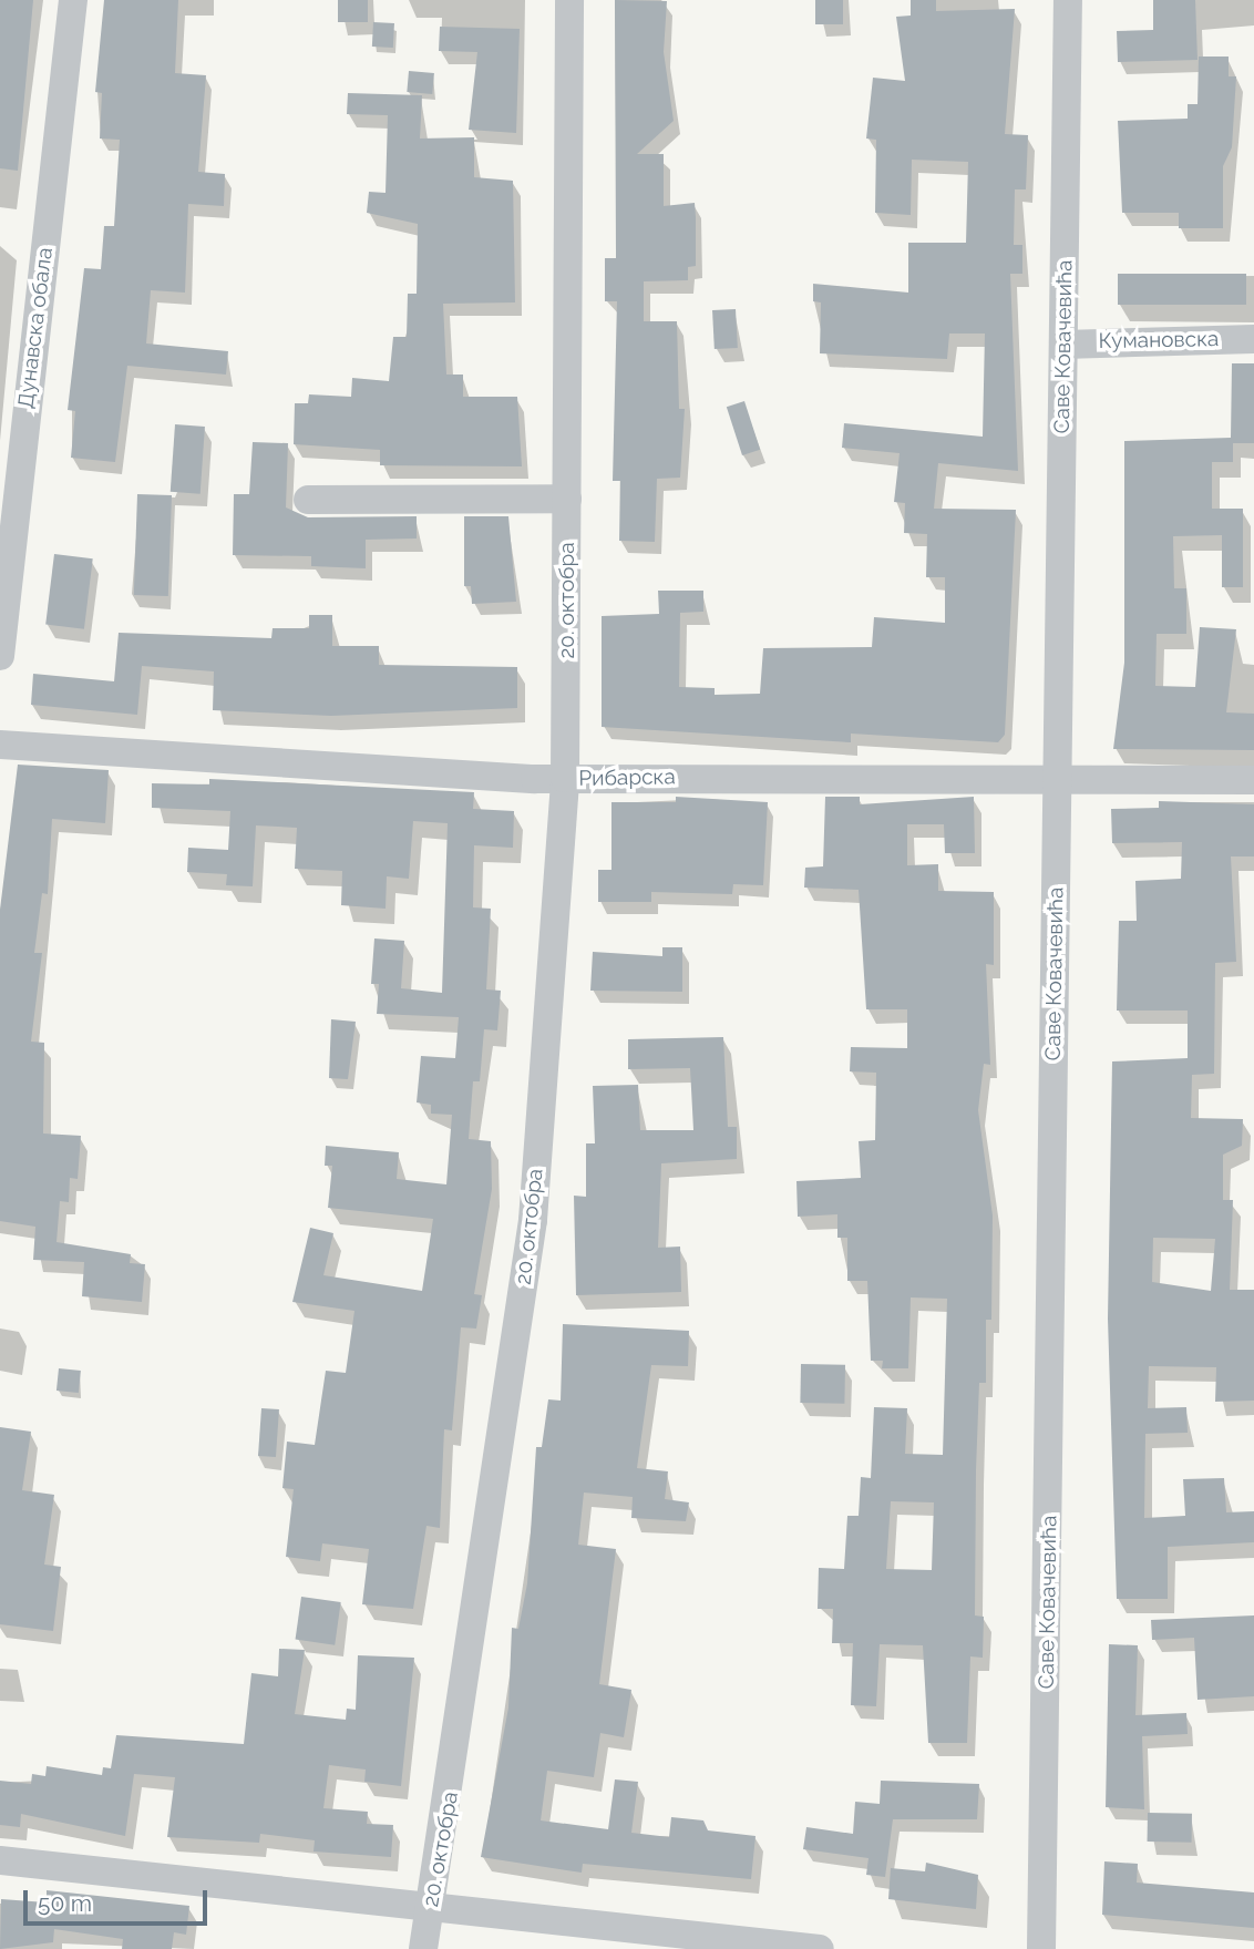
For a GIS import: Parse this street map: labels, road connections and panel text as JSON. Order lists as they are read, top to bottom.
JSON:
{
  "streets": {
    "street": [
      "Дунавска обала",
      "Кумановска",
      "Саве Ковачевића",
      "20. октобра",
      "Рибарска"
    ]
  },
  "crossings": [
    ["Кумановска", "Саве Ковачевића"],
    ["Саве Ковачевића", "Рибарска"],
    ["20. октобра", "Рибарска"]
  ],
  "scale_bar": "50 m"
}
